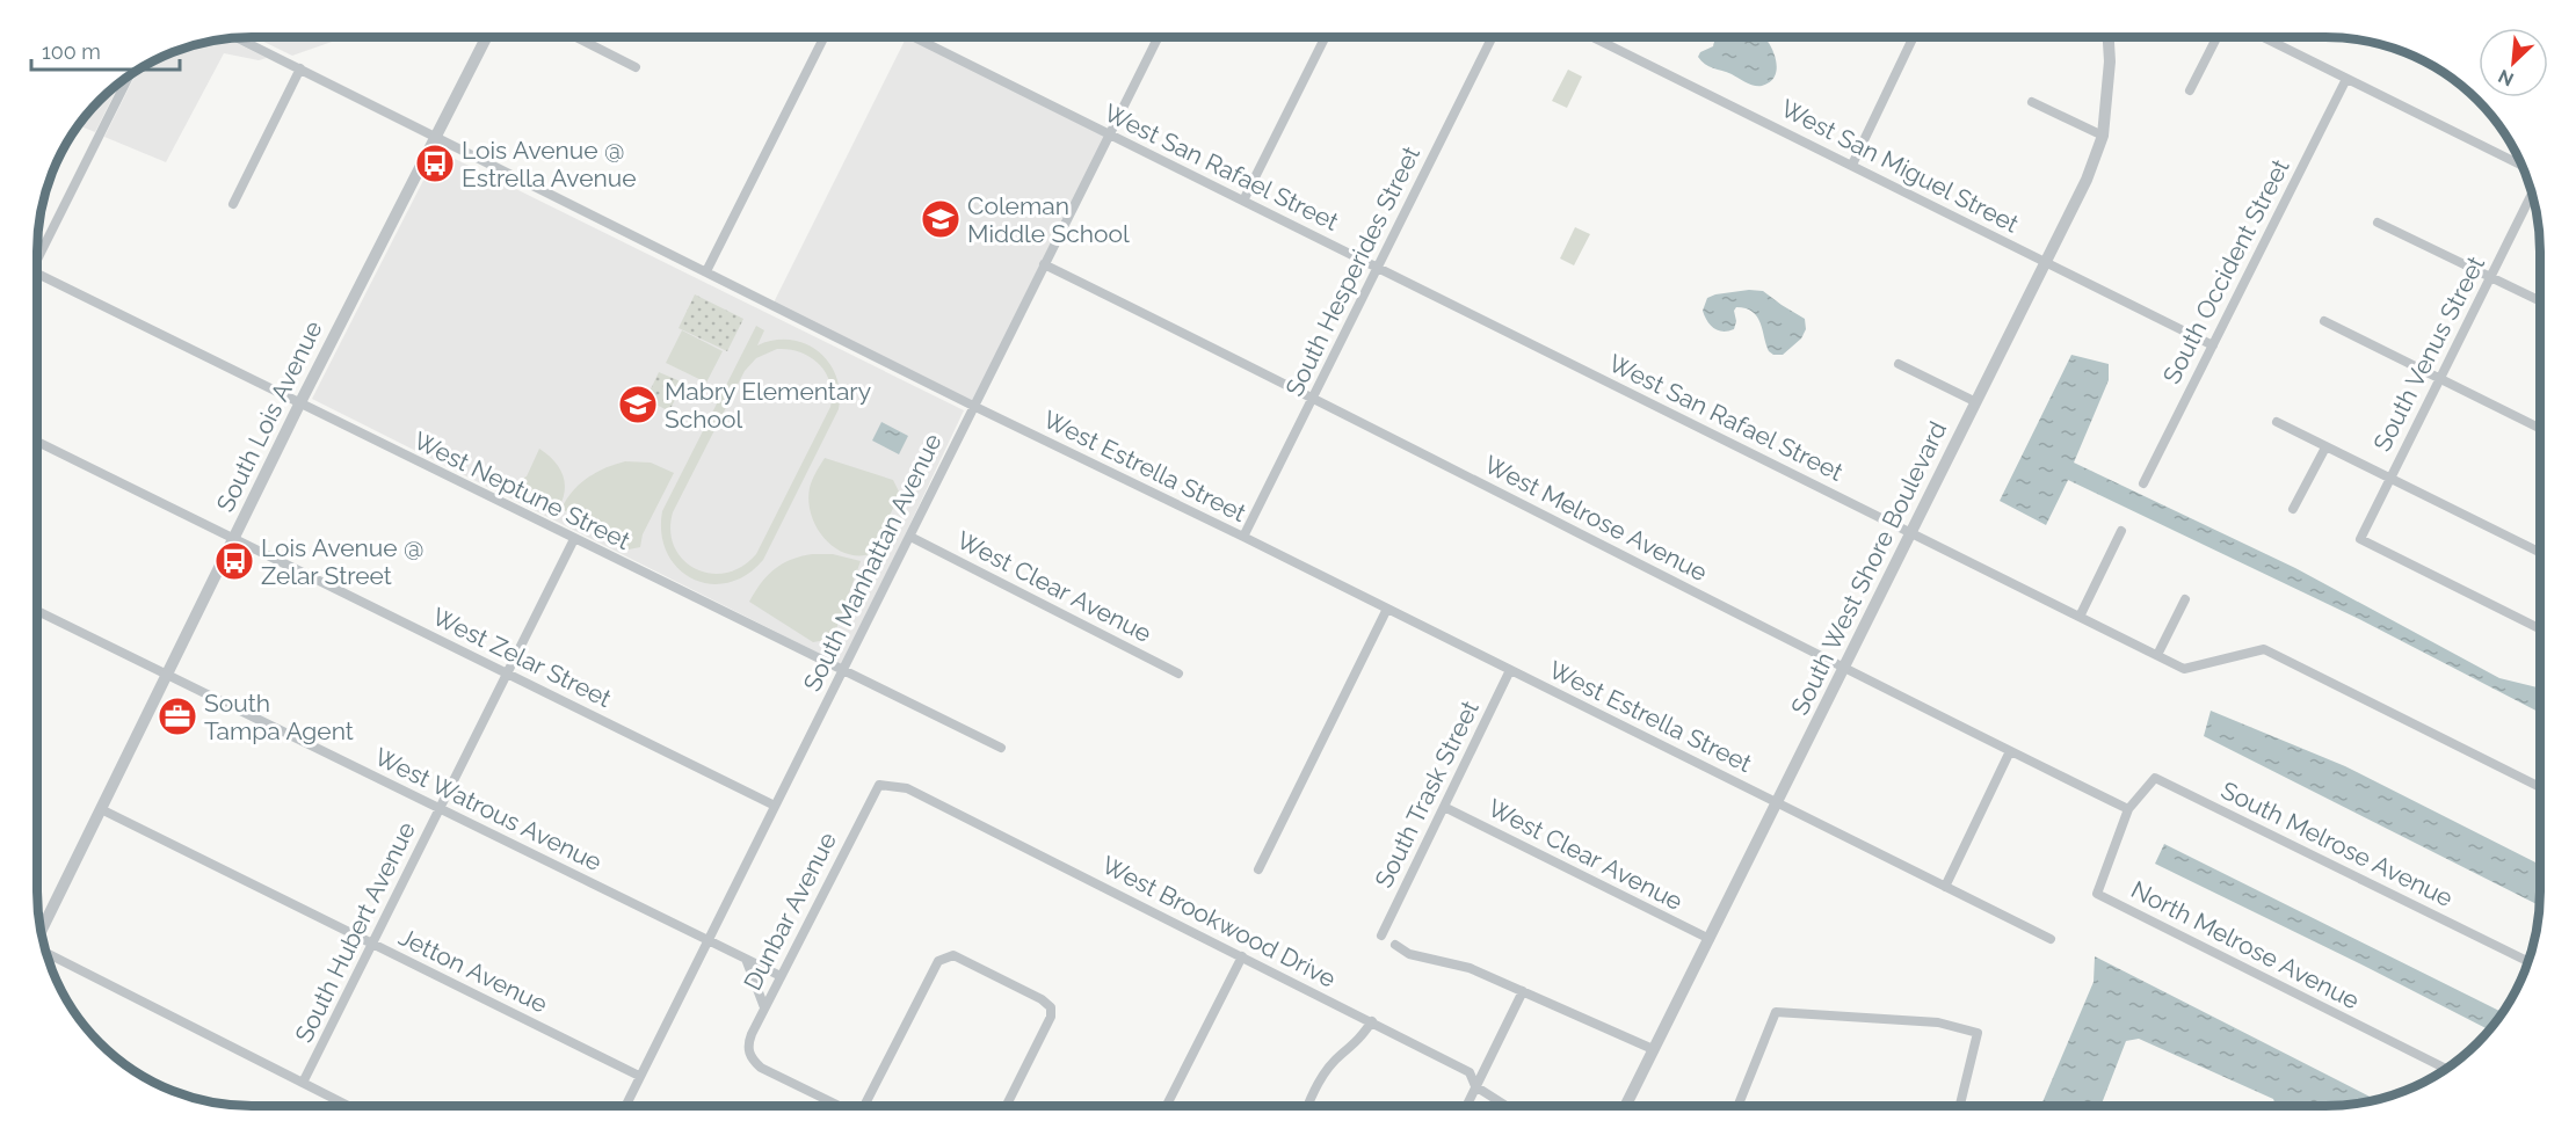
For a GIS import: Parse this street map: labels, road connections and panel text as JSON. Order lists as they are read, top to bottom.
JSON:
{
  "streets": {
    "street": [
      "West San Miguel Street",
      "West San Rafael Street",
      "South Hesperides Street",
      "South Occident Street",
      "South Venus Street",
      "South Lois Avenue",
      "West Estrella Street",
      "West Neptune Street",
      "West Melrose Avenue",
      "South Manhattan Avenue",
      "South West Shore Boulevard",
      "West Clear Avenue",
      "West Zelar Street",
      "South Trask Street",
      "West Watrous Avenue",
      "South Melrose Avenue",
      "Dunbar Avenue",
      "West Brookwood Drive",
      "South Hubert Avenue",
      "North Melrose Avenue",
      "Jetton Avenue"
    ]
  },
  "crossings": [
    ["West San Miguel Street", "South Occident Street"],
    ["West San Miguel Street", "South West Shore Boulevard"],
    ["West San Rafael Street", "South Hesperides Street"],
    ["West San Rafael Street", "South Manhattan Avenue"],
    ["West San Rafael Street", "South West Shore Boulevard"],
    ["South Hesperides Street", "West Estrella Street"],
    ["South Hesperides Street", "West Melrose Avenue"],
    ["South Lois Avenue", "West Estrella Street"],
    ["South Lois Avenue", "West Neptune Street"],
    ["South Lois Avenue", "West Zelar Street"],
    ["South Lois Avenue", "West Watrous Avenue"],
    ["South Lois Avenue", "Jetton Avenue"],
    ["West Estrella Street", "South Manhattan Avenue"],
    ["West Estrella Street", "South West Shore Boulevard"],
    ["West Estrella Street", "South Trask Street"],
    ["West Neptune Street", "South Manhattan Avenue"],
    ["West Neptune Street", "South Hubert Avenue"],
    ["West Melrose Avenue", "South Manhattan Avenue"],
    ["West Melrose Avenue", "South West Shore Boulevard"],
    ["West Melrose Avenue", "South Melrose Avenue"],
    ["West Melrose Avenue", "North Melrose Avenue"],
    ["South Manhattan Avenue", "West Clear Avenue"],
    ["South Manhattan Avenue", "West Zelar Street"],
    ["South Manhattan Avenue", "West Watrous Avenue"],
    ["South Manhattan Avenue", "Jetton Avenue"],
    ["South West Shore Boulevard", "West Clear Avenue"],
    ["West Clear Avenue", "South Trask Street"],
    ["West Zelar Street", "South Hubert Avenue"],
    ["West Watrous Avenue", "Dunbar Avenue"],
    ["West Watrous Avenue", "South Hubert Avenue"],
    ["South Melrose Avenue", "North Melrose Avenue"],
    ["Dunbar Avenue", "West Brookwood Drive"],
    ["South Hubert Avenue", "Jetton Avenue"]
  ],
  "places": {
    "bus stop": ["Lois Avenue @ Estrella Avenue", "Lois Avenue @ Zelar Street"],
    "school or university": ["Coleman Middle School", "Mabry Elementary School"],
    "office": ["South Tampa Agent"]
  },
  "scale_bar": "100 m",
  "north": "bottom left"
}
